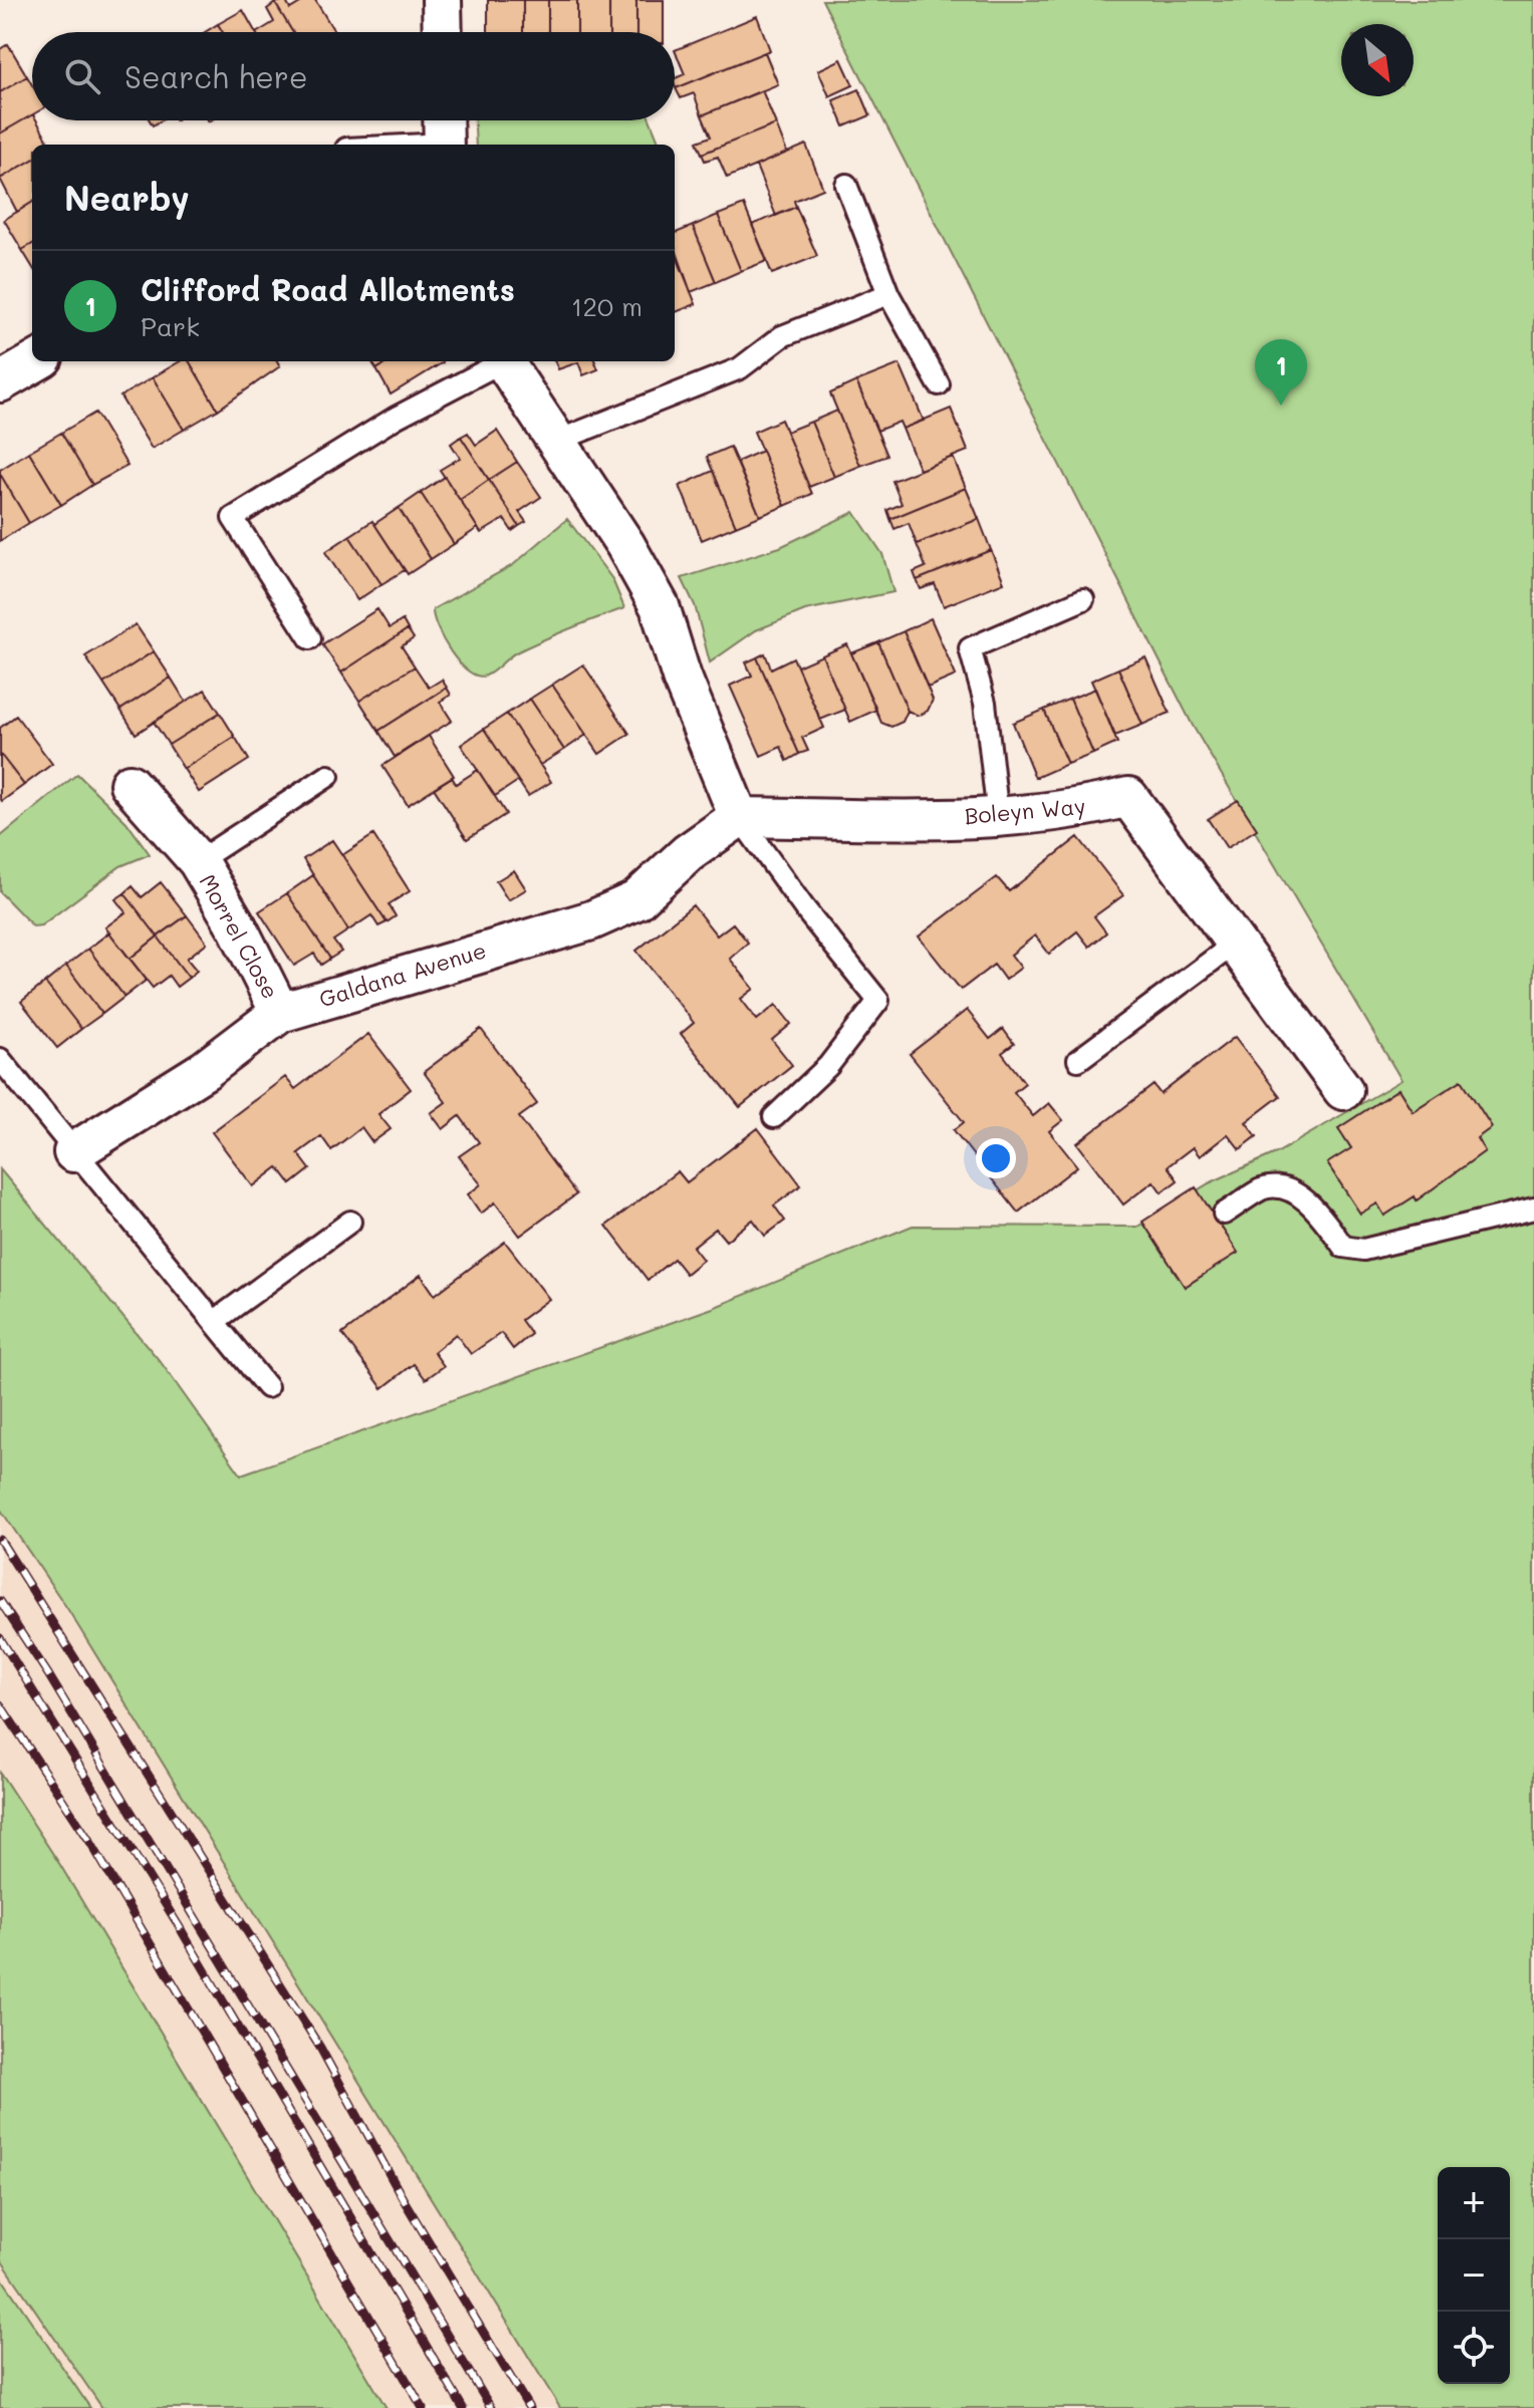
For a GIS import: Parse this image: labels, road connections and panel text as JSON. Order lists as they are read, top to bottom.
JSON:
{
  "streets": {
    "street": ["Boleyn Way", "Morrel Close", "Galdana Avenue"]
  },
  "crossings": [
    ["Boleyn Way", "Galdana Avenue"],
    ["Morrel Close", "Galdana Avenue"]
  ],
  "north": "bottom right",
  "page": {
    "search": "Search here",
    "heading": "Nearby",
    "list": [
      {
        "mark": "1",
        "name": "Clifford Road Allotments",
        "note": "Park",
        "value": "120 m"
      }
    ],
    "pins": "1",
    "map_buttons": ["+", "−"]
  }
}
